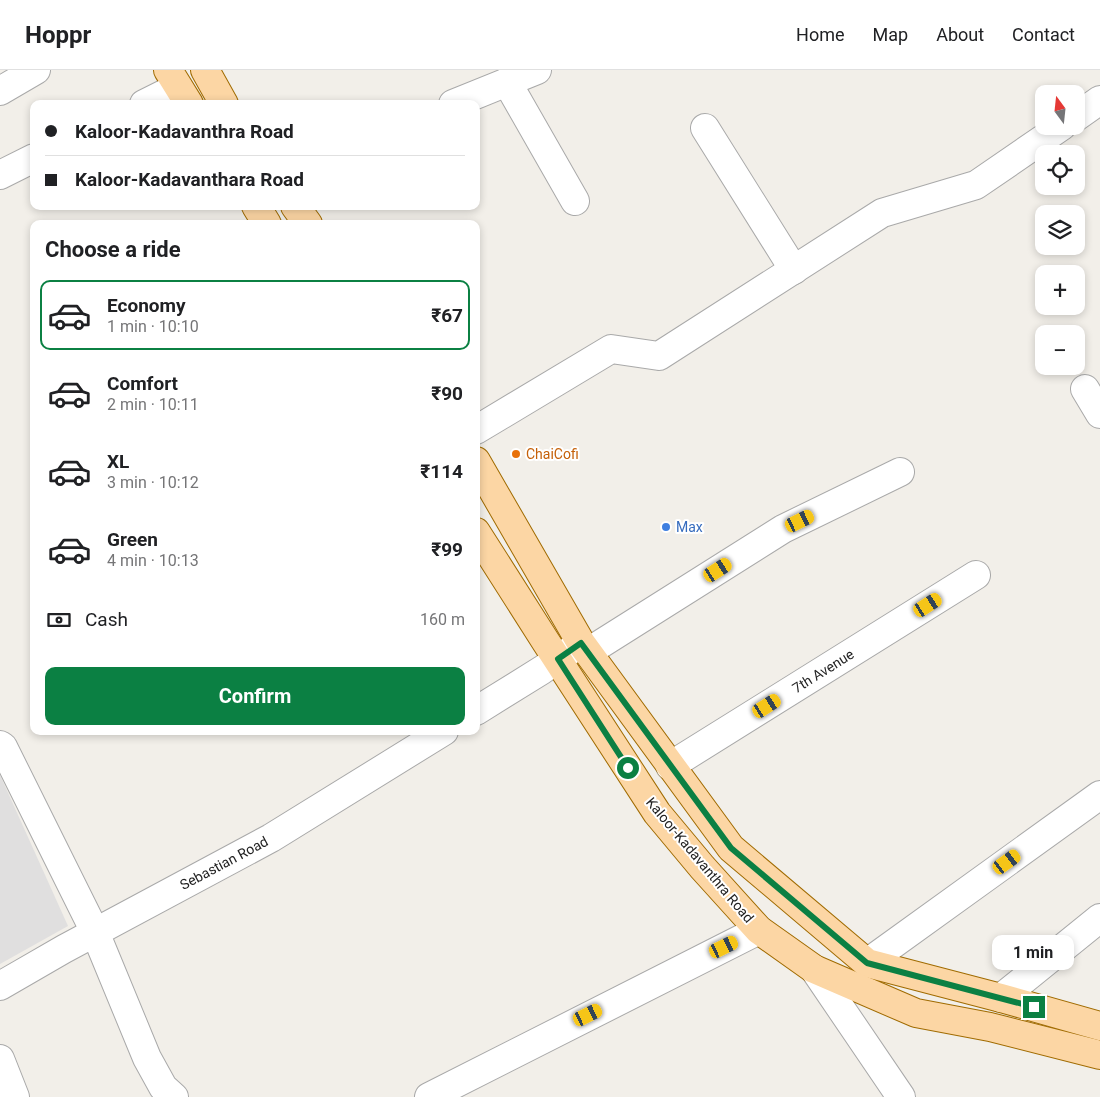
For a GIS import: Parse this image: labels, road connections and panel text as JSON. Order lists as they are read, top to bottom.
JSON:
{
  "streets": {
    "main road": ["Kaloor-Kadavanthra Road"],
    "street": ["7th Avenue", "Sebastian Road"]
  },
  "places": ["ChaiCofi", "Max"],
  "north": "top",
  "page": {
    "header": "Hoppr",
    "nav": [
      "Home",
      "Map",
      "About",
      "Contact"
    ],
    "map_buttons": ["+", "−"],
    "banner": ["Kaloor-Kadavanthra Road", "Kaloor-Kadavanthara Road"],
    "heading": "Choose a ride",
    "list": [
      {
        "name": "Economy",
        "note": "1 min · 10:10",
        "value": "₹67"
      },
      {
        "name": "Comfort",
        "note": "2 min · 10:11",
        "value": "₹90"
      },
      {
        "name": "XL",
        "note": "3 min · 10:12",
        "value": "₹114"
      },
      {
        "name": "Green",
        "note": "4 min · 10:13",
        "value": "₹99"
      }
    ],
    "pay": ["Cash", "160 m"],
    "buttons": "Confirm",
    "bubble": "1 min"
  }
}
